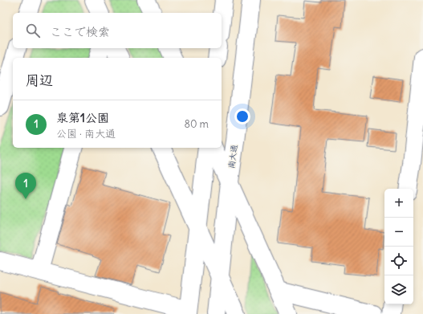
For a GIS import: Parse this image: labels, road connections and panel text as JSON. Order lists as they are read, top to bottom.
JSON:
{
  "streets": {
    "street": ["南大通"]
  },
  "page": {
    "search": "ここで検索",
    "heading": "周辺",
    "list": [
      {
        "mark": "1",
        "name": "泉第1公園",
        "note": "公園 · 南大通",
        "value": "80 m"
      }
    ],
    "pins": "1",
    "map_buttons": ["+", "−"]
  }
}
